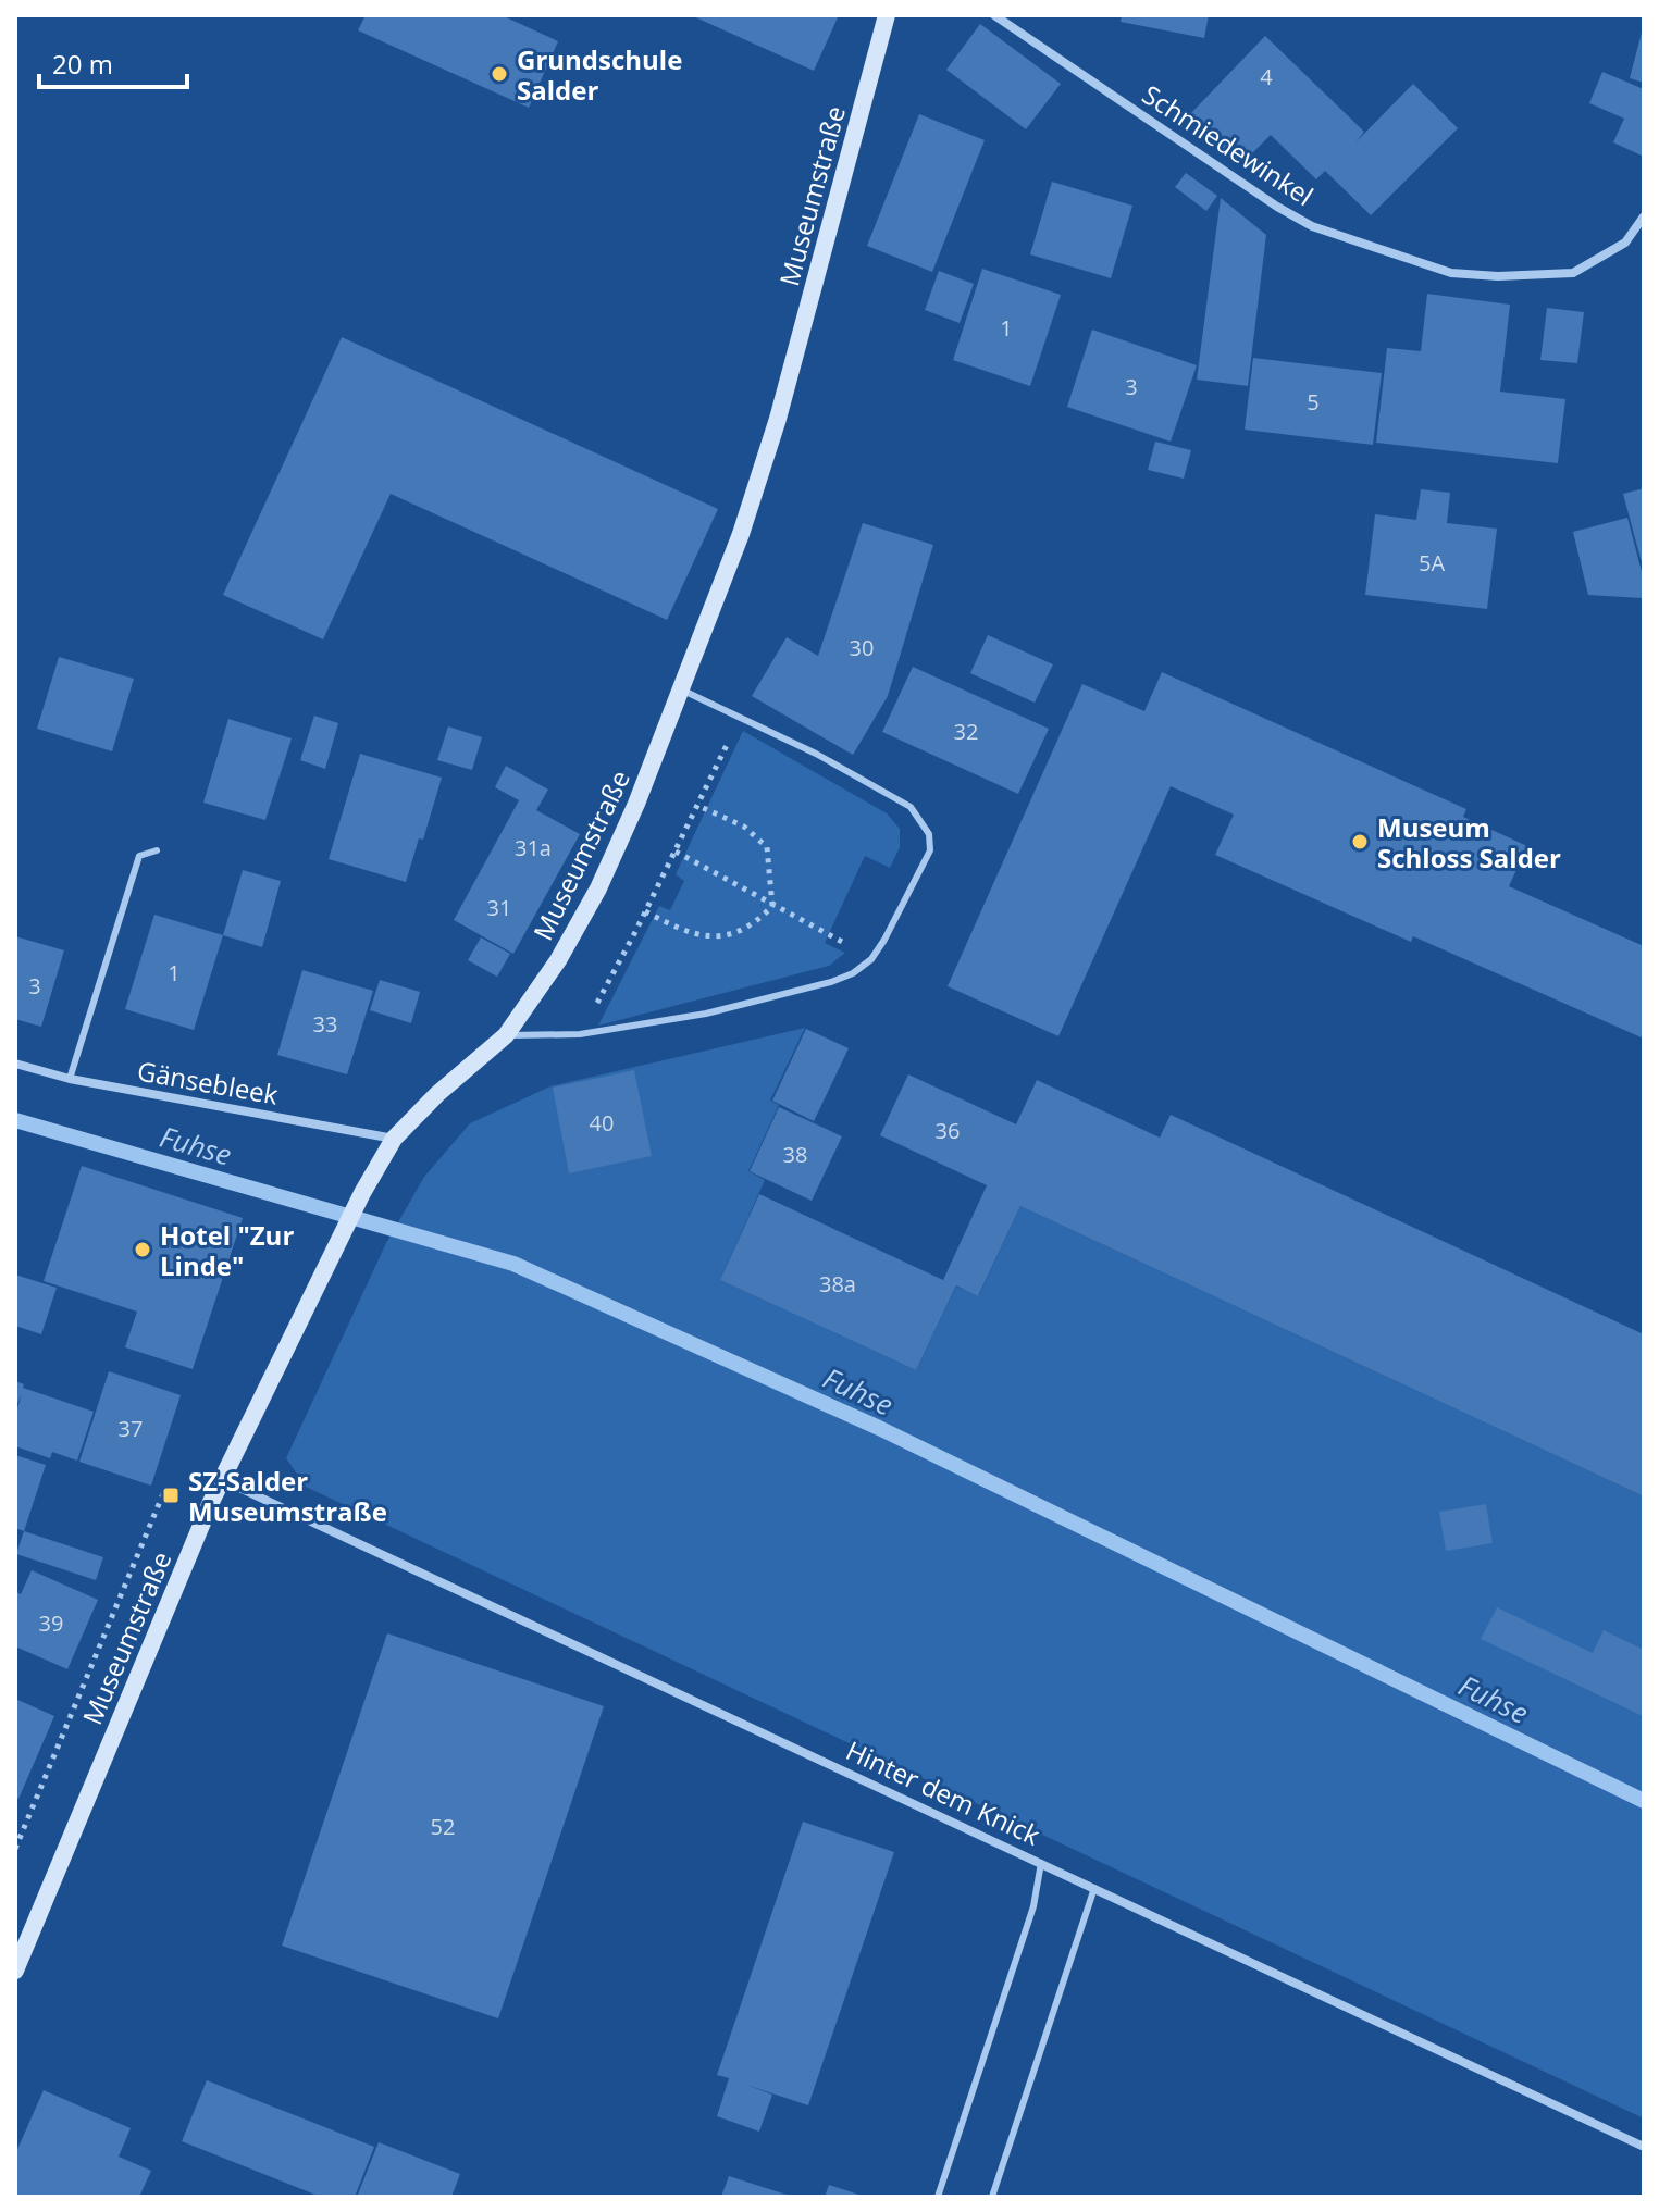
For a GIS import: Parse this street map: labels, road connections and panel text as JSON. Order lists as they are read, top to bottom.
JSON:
{
  "streets": {
    "main road": ["Museumstraße"],
    "street": ["Schmiedewinkel", "Gänsebleek", "Hinter dem Knick"]
  },
  "crossings": [
    ["Museumstraße", "Gänsebleek"],
    ["Museumstraße", "Hinter dem Knick"]
  ],
  "water": ["Fuhse"],
  "places": {
    "other": ["Grundschule Salder", "Museum Schloss Salder", "Hotel \"Zur Linde\""],
    "transit": ["SZ-Salder Museumstraße"]
  },
  "house_numbers": [
    "4",
    "1",
    "3",
    "5",
    "5A",
    "30",
    "32",
    "31a",
    "31",
    "1",
    "3",
    "33",
    "40",
    "36",
    "38",
    "38a",
    "37",
    "39",
    "52"
  ],
  "scale_bar": "20 m"
}
